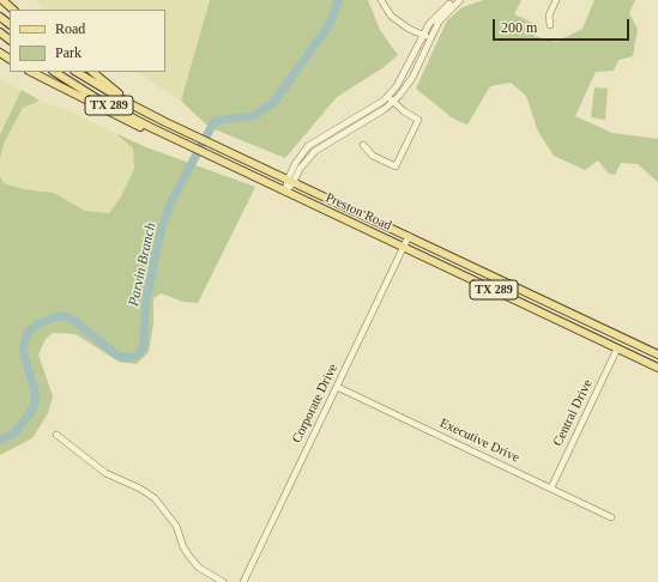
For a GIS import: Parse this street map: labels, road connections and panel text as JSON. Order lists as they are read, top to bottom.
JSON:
{
  "streets": {
    "main road": ["TX 289", "Preston Road"],
    "street": ["Corporate Drive", "Central Drive", "Executive Drive"]
  },
  "crossings": [
    ["Preston Road", "Corporate Drive"],
    ["Preston Road", "Central Drive"],
    ["Corporate Drive", "Executive Drive"],
    ["Central Drive", "Executive Drive"]
  ],
  "water": ["Parvin Branch"],
  "legend": ["Road", "Park"],
  "scale_bar": "200 m"
}
